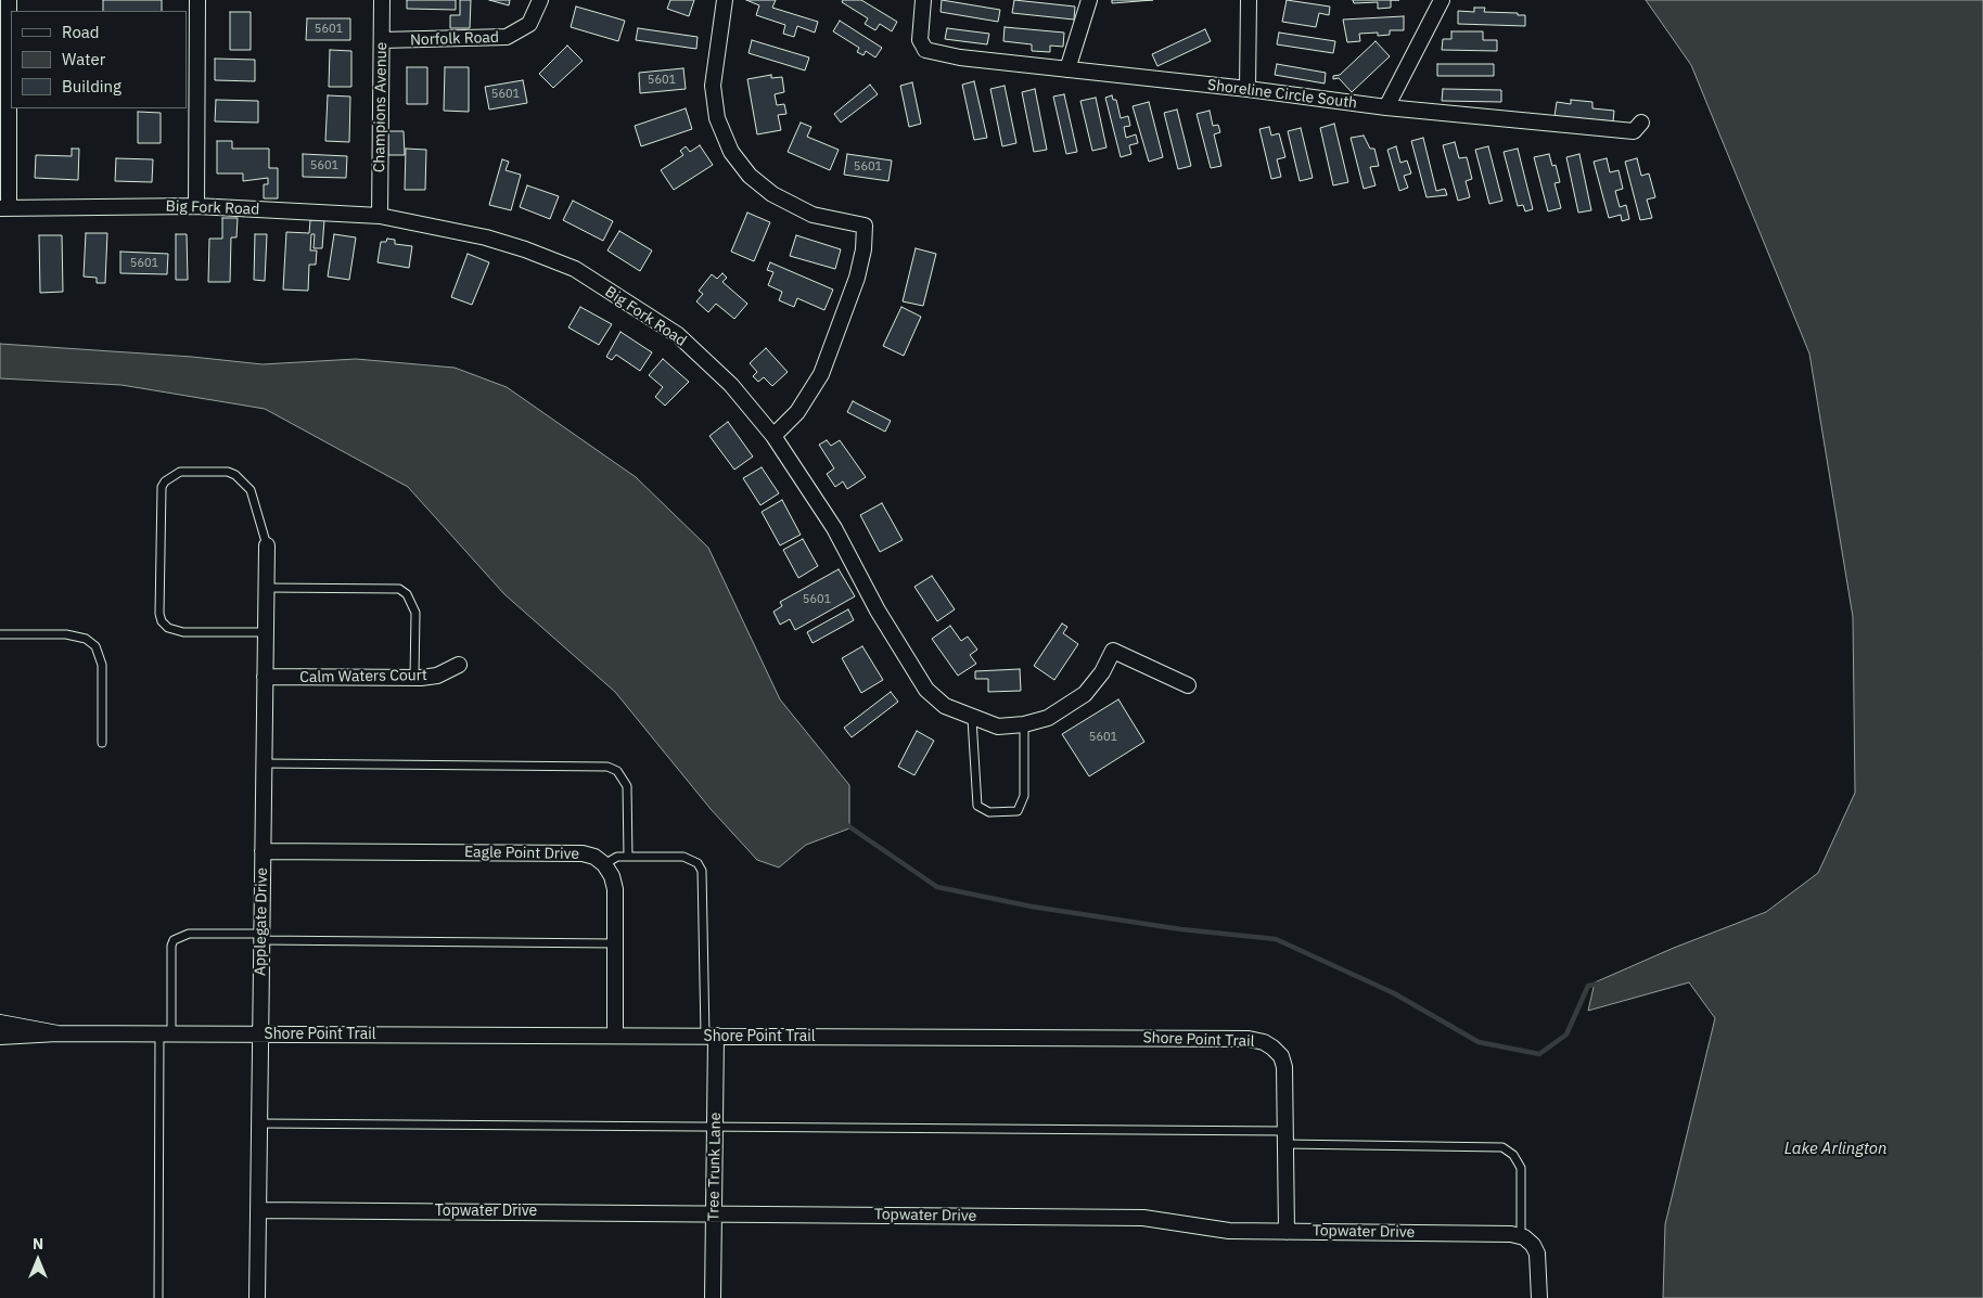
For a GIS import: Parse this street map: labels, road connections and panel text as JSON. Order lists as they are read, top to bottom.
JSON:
{
  "streets": {
    "street": [
      "Norfolk Road",
      "Shoreline Circle South",
      "Champions Avenue",
      "Big Fork Road",
      "Calm Waters Court",
      "Eagle Point Drive",
      "Applegate Drive",
      "Shore Point Trail",
      "Tree Trunk Lane",
      "Topwater Drive"
    ]
  },
  "crossings": [
    ["Norfolk Road", "Champions Avenue"],
    ["Champions Avenue", "Big Fork Road"],
    ["Calm Waters Court", "Applegate Drive"],
    ["Eagle Point Drive", "Applegate Drive"],
    ["Applegate Drive", "Shore Point Trail"],
    ["Applegate Drive", "Topwater Drive"],
    ["Shore Point Trail", "Tree Trunk Lane"],
    ["Shore Point Trail", "Topwater Drive"],
    ["Tree Trunk Lane", "Topwater Drive"]
  ],
  "water": ["Lake Arlington"],
  "house_numbers": [
    "5601",
    "5601",
    "5601",
    "5601",
    "5601",
    "5601",
    "5601",
    "5601"
  ],
  "legend": ["Road", "Water", "Building"],
  "north": "top"
}
